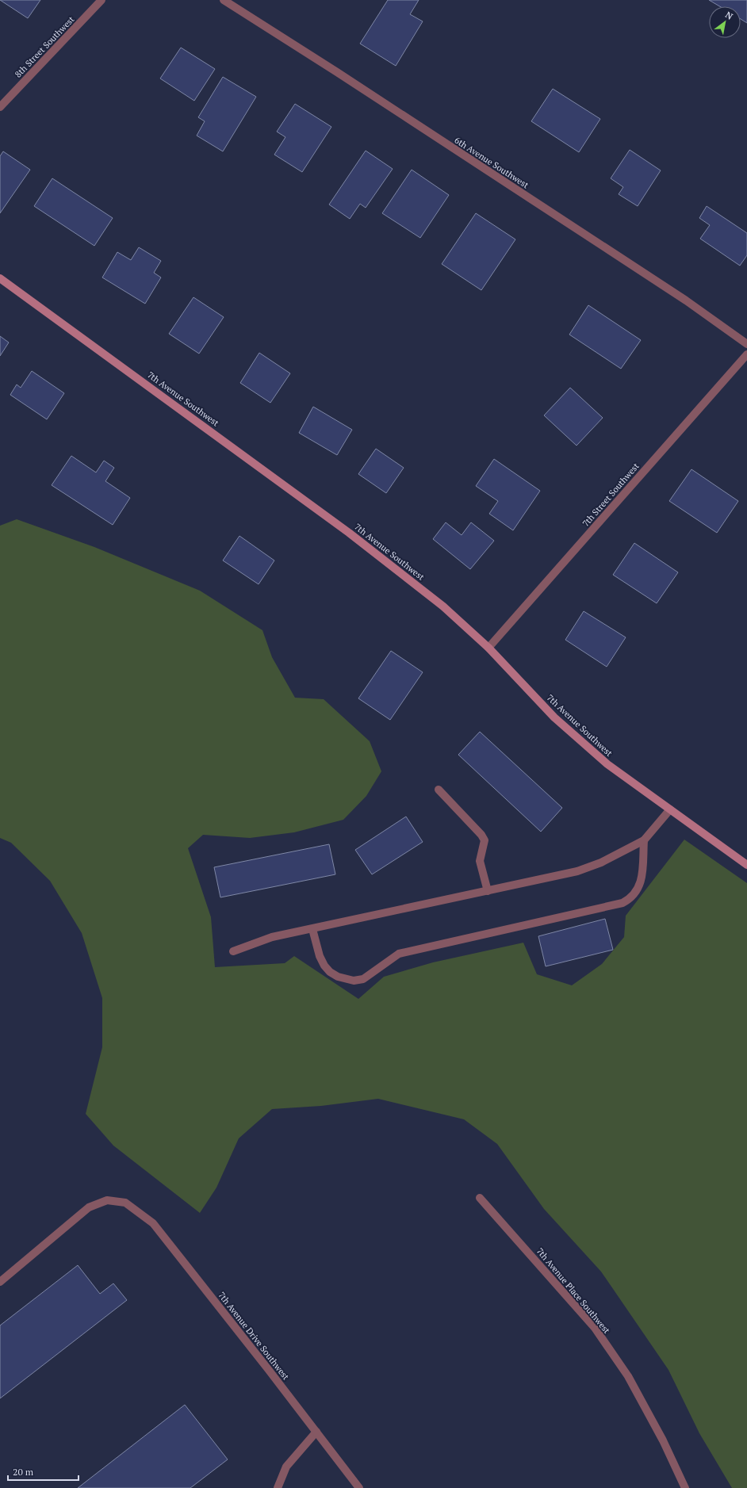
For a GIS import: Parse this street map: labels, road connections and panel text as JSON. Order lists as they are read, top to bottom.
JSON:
{
  "streets": {
    "street": [
      "8th Street Southwest",
      "6th Avenue Southwest",
      "7th Avenue Southwest",
      "7th Street Southwest",
      "7th Avenue Place Southwest",
      "7th Avenue Drive Southwest"
    ]
  },
  "crossings": [
    ["7th Avenue Southwest", "7th Street Southwest"]
  ],
  "scale_bar": "20 m",
  "north": "top right"
}
